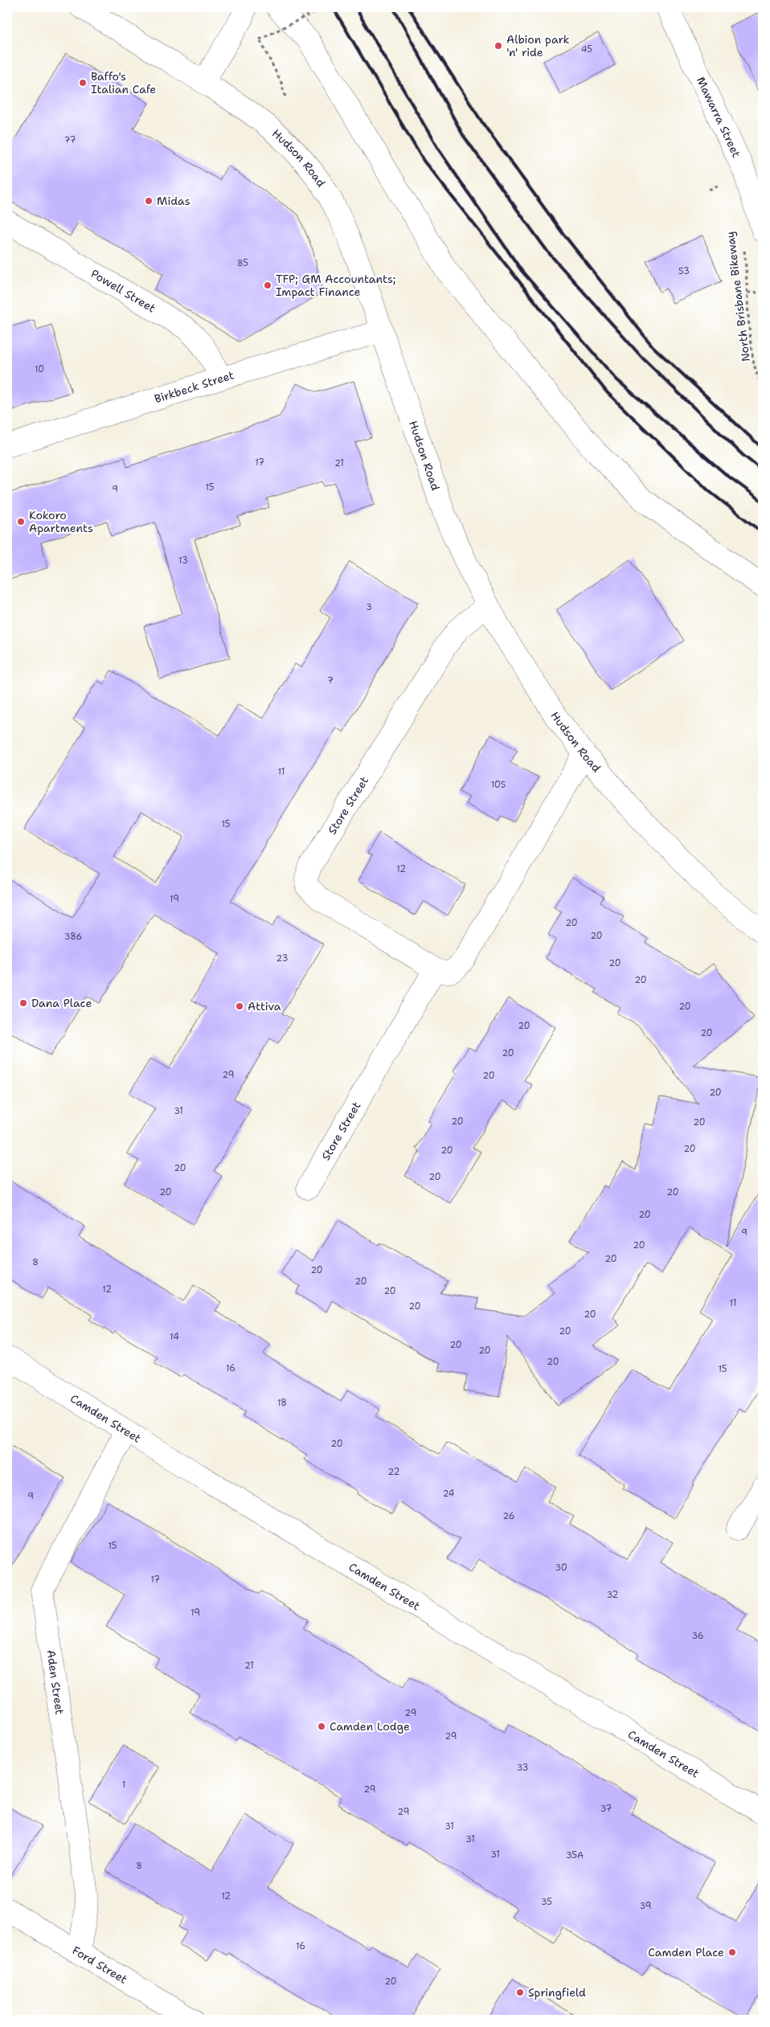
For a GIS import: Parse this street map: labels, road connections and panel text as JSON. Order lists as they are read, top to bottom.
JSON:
{
  "streets": {
    "street": [
      "Mawarra Street",
      "Hudson Road",
      "Powell Street",
      "Birkbeck Street",
      "Store Street",
      "Camden Street",
      "Aden Street",
      "Ford Street"
    ],
    "path": ["North Brisbane Bikeway"]
  },
  "crossings": [
    ["Hudson Road", "Birkbeck Street"],
    ["Hudson Road", "Store Street"],
    ["Powell Street", "Birkbeck Street"],
    ["Camden Street", "Aden Street"],
    ["Aden Street", "Ford Street"]
  ],
  "places": [
    "Albion park 'n' ride",
    "Baffo's Italian Cafe",
    "Midas",
    "TFP; GM Accountants; Impact Finance",
    "Kokoro Apartments",
    "Dana Place",
    "Attiva",
    "Camden Lodge",
    "Camden Place",
    "Springfield"
  ],
  "house_numbers": [
    "45",
    "77",
    "85",
    "53",
    "10",
    "17",
    "21",
    "15",
    "9",
    "13",
    "3",
    "7",
    "11",
    "105",
    "15",
    "12",
    "19",
    "20",
    "20",
    "386",
    "23",
    "20",
    "20",
    "20",
    "20",
    "20",
    "20",
    "29",
    "20",
    "20",
    "31",
    "20",
    "20",
    "20",
    "20",
    "20",
    "20",
    "20",
    "20",
    "20",
    "9",
    "20",
    "20",
    "8",
    "20",
    "20",
    "12",
    "20",
    "11",
    "20",
    "20",
    "20",
    "14",
    "20",
    "20",
    "20",
    "16",
    "15",
    "18",
    "20",
    "22",
    "24",
    "9",
    "26",
    "15",
    "30",
    "17",
    "32",
    "19",
    "36",
    "21",
    "29",
    "29",
    "33",
    "1",
    "29",
    "37",
    "29",
    "31",
    "31",
    "31",
    "35A",
    "8",
    "12",
    "35",
    "39",
    "16",
    "20"
  ]
}
